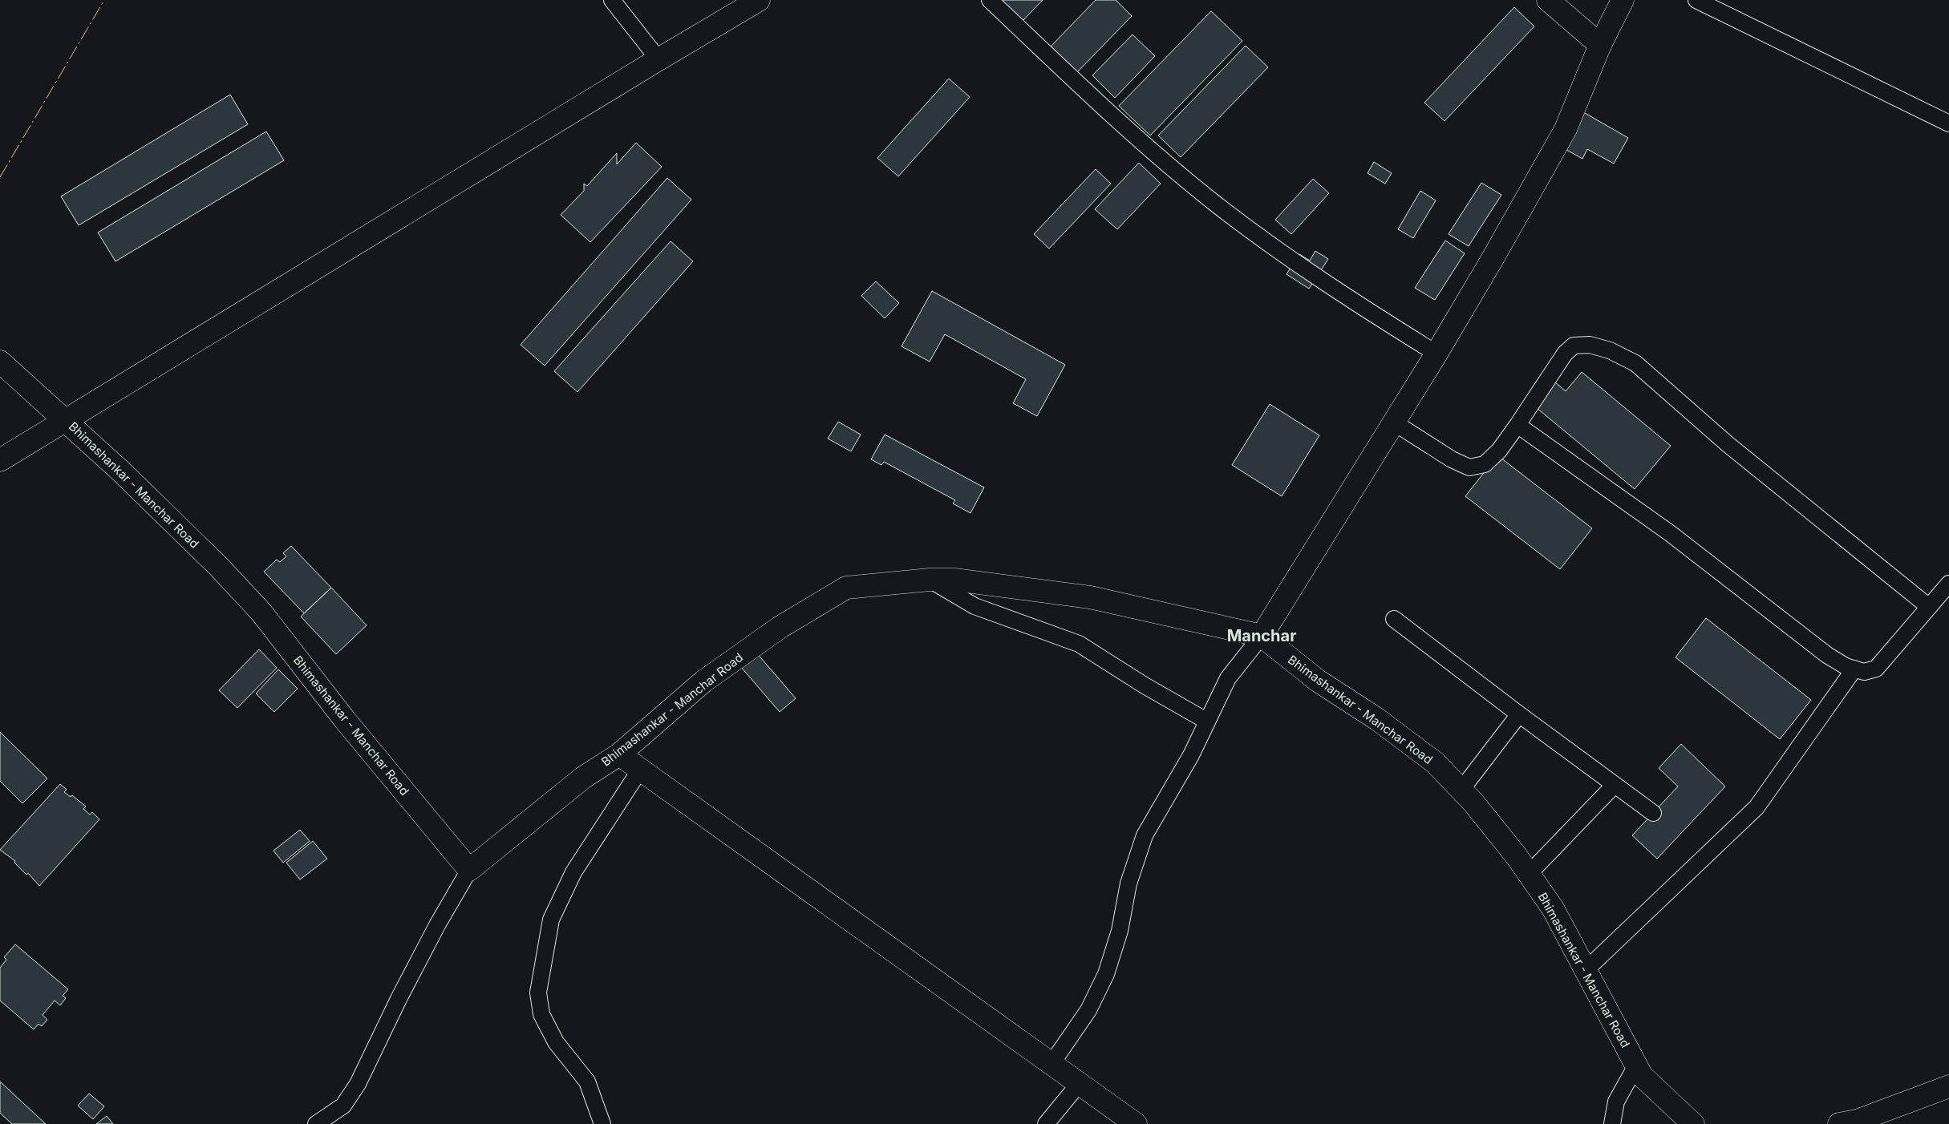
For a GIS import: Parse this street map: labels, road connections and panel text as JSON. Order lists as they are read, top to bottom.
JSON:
{
  "streets": {
    "main road": ["Bhimashankar - Manchar Road"]
  },
  "districts": ["Manchar"]
}
